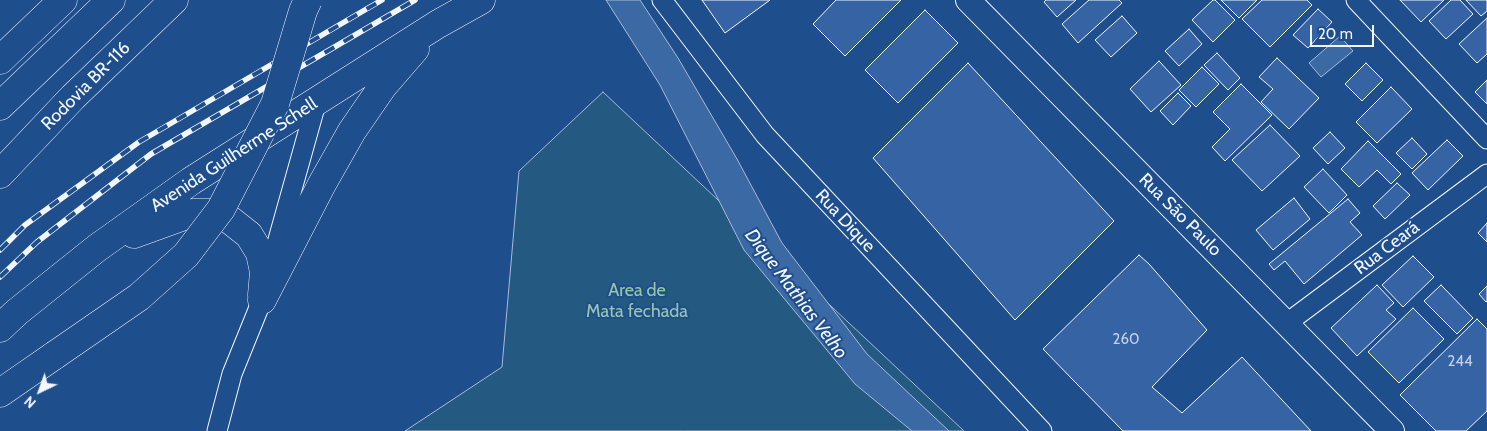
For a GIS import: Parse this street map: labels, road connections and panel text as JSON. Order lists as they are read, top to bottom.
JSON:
{
  "streets": {
    "main road": ["Rodovia BR-116", "Avenida Guilherme Schell"],
    "street": ["Rua São Paulo", "Rua Dique", "Rua Ceará"]
  },
  "crossings": [
    ["Rua São Paulo", "Rua Ceará"]
  ],
  "water": ["Dique Mathias Velho"],
  "parks": ["Area de Mata fechada"],
  "house_numbers": ["260", "244"],
  "scale_bar": "20 m",
  "north": "bottom left"
}
